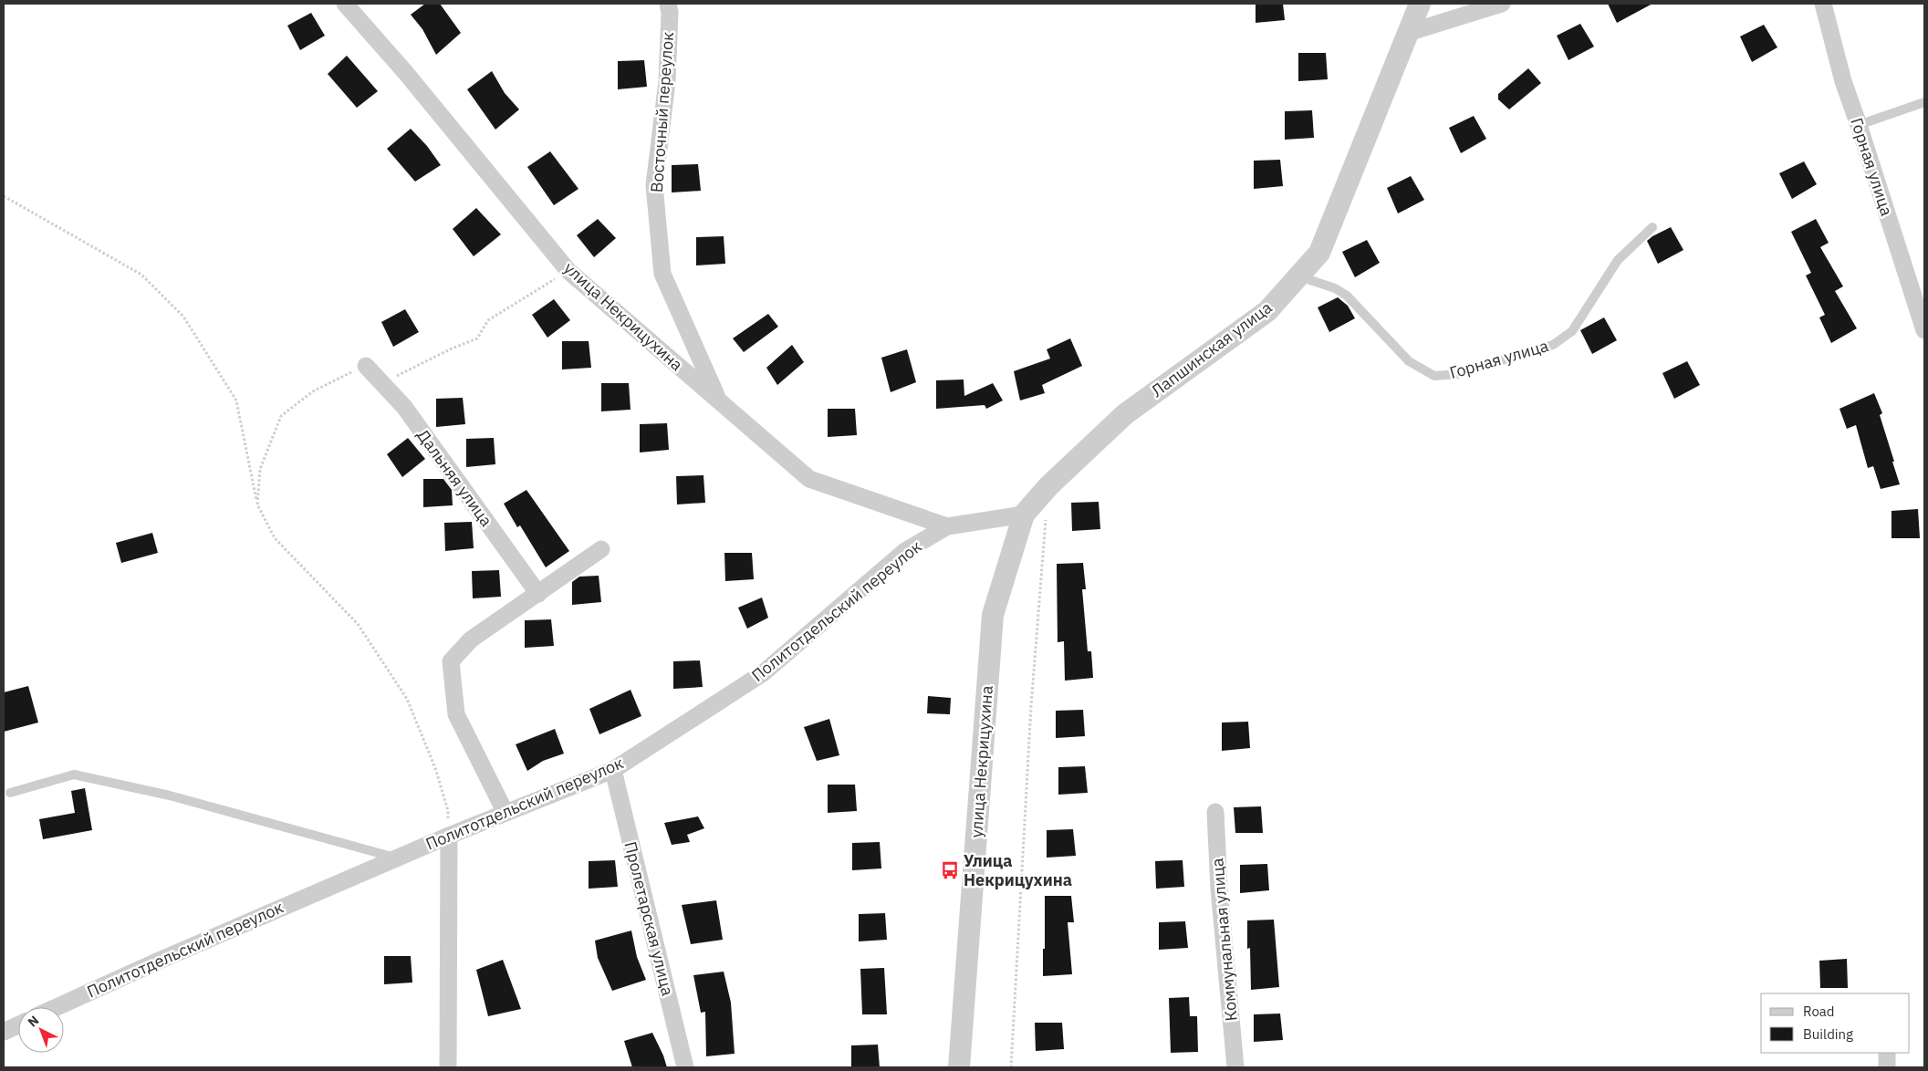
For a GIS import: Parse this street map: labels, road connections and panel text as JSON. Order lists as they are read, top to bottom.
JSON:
{
  "streets": {
    "street": [
      "Восточный переулок",
      "Горная улица",
      "улица Некрицухина",
      "Лапшинская улица",
      "Дальняя улица",
      "Политотдельский переулок",
      "Пролетарская улица",
      "Коммунальная улица"
    ]
  },
  "crossings": [
    ["Восточный переулок", "улица Некрицухина"],
    ["Горная улица", "Лапшинская улица"],
    ["улица Некрицухина", "Лапшинская улица"],
    ["улица Некрицухина", "Политотдельский переулок"],
    ["Лапшинская улица", "Политотдельский переулок"],
    ["Политотдельский переулок", "Пролетарская улица"]
  ],
  "places": {
    "bus stop": ["Улица Некрицухина"]
  },
  "legend": ["Road", "Building"],
  "north": "top left"
}
